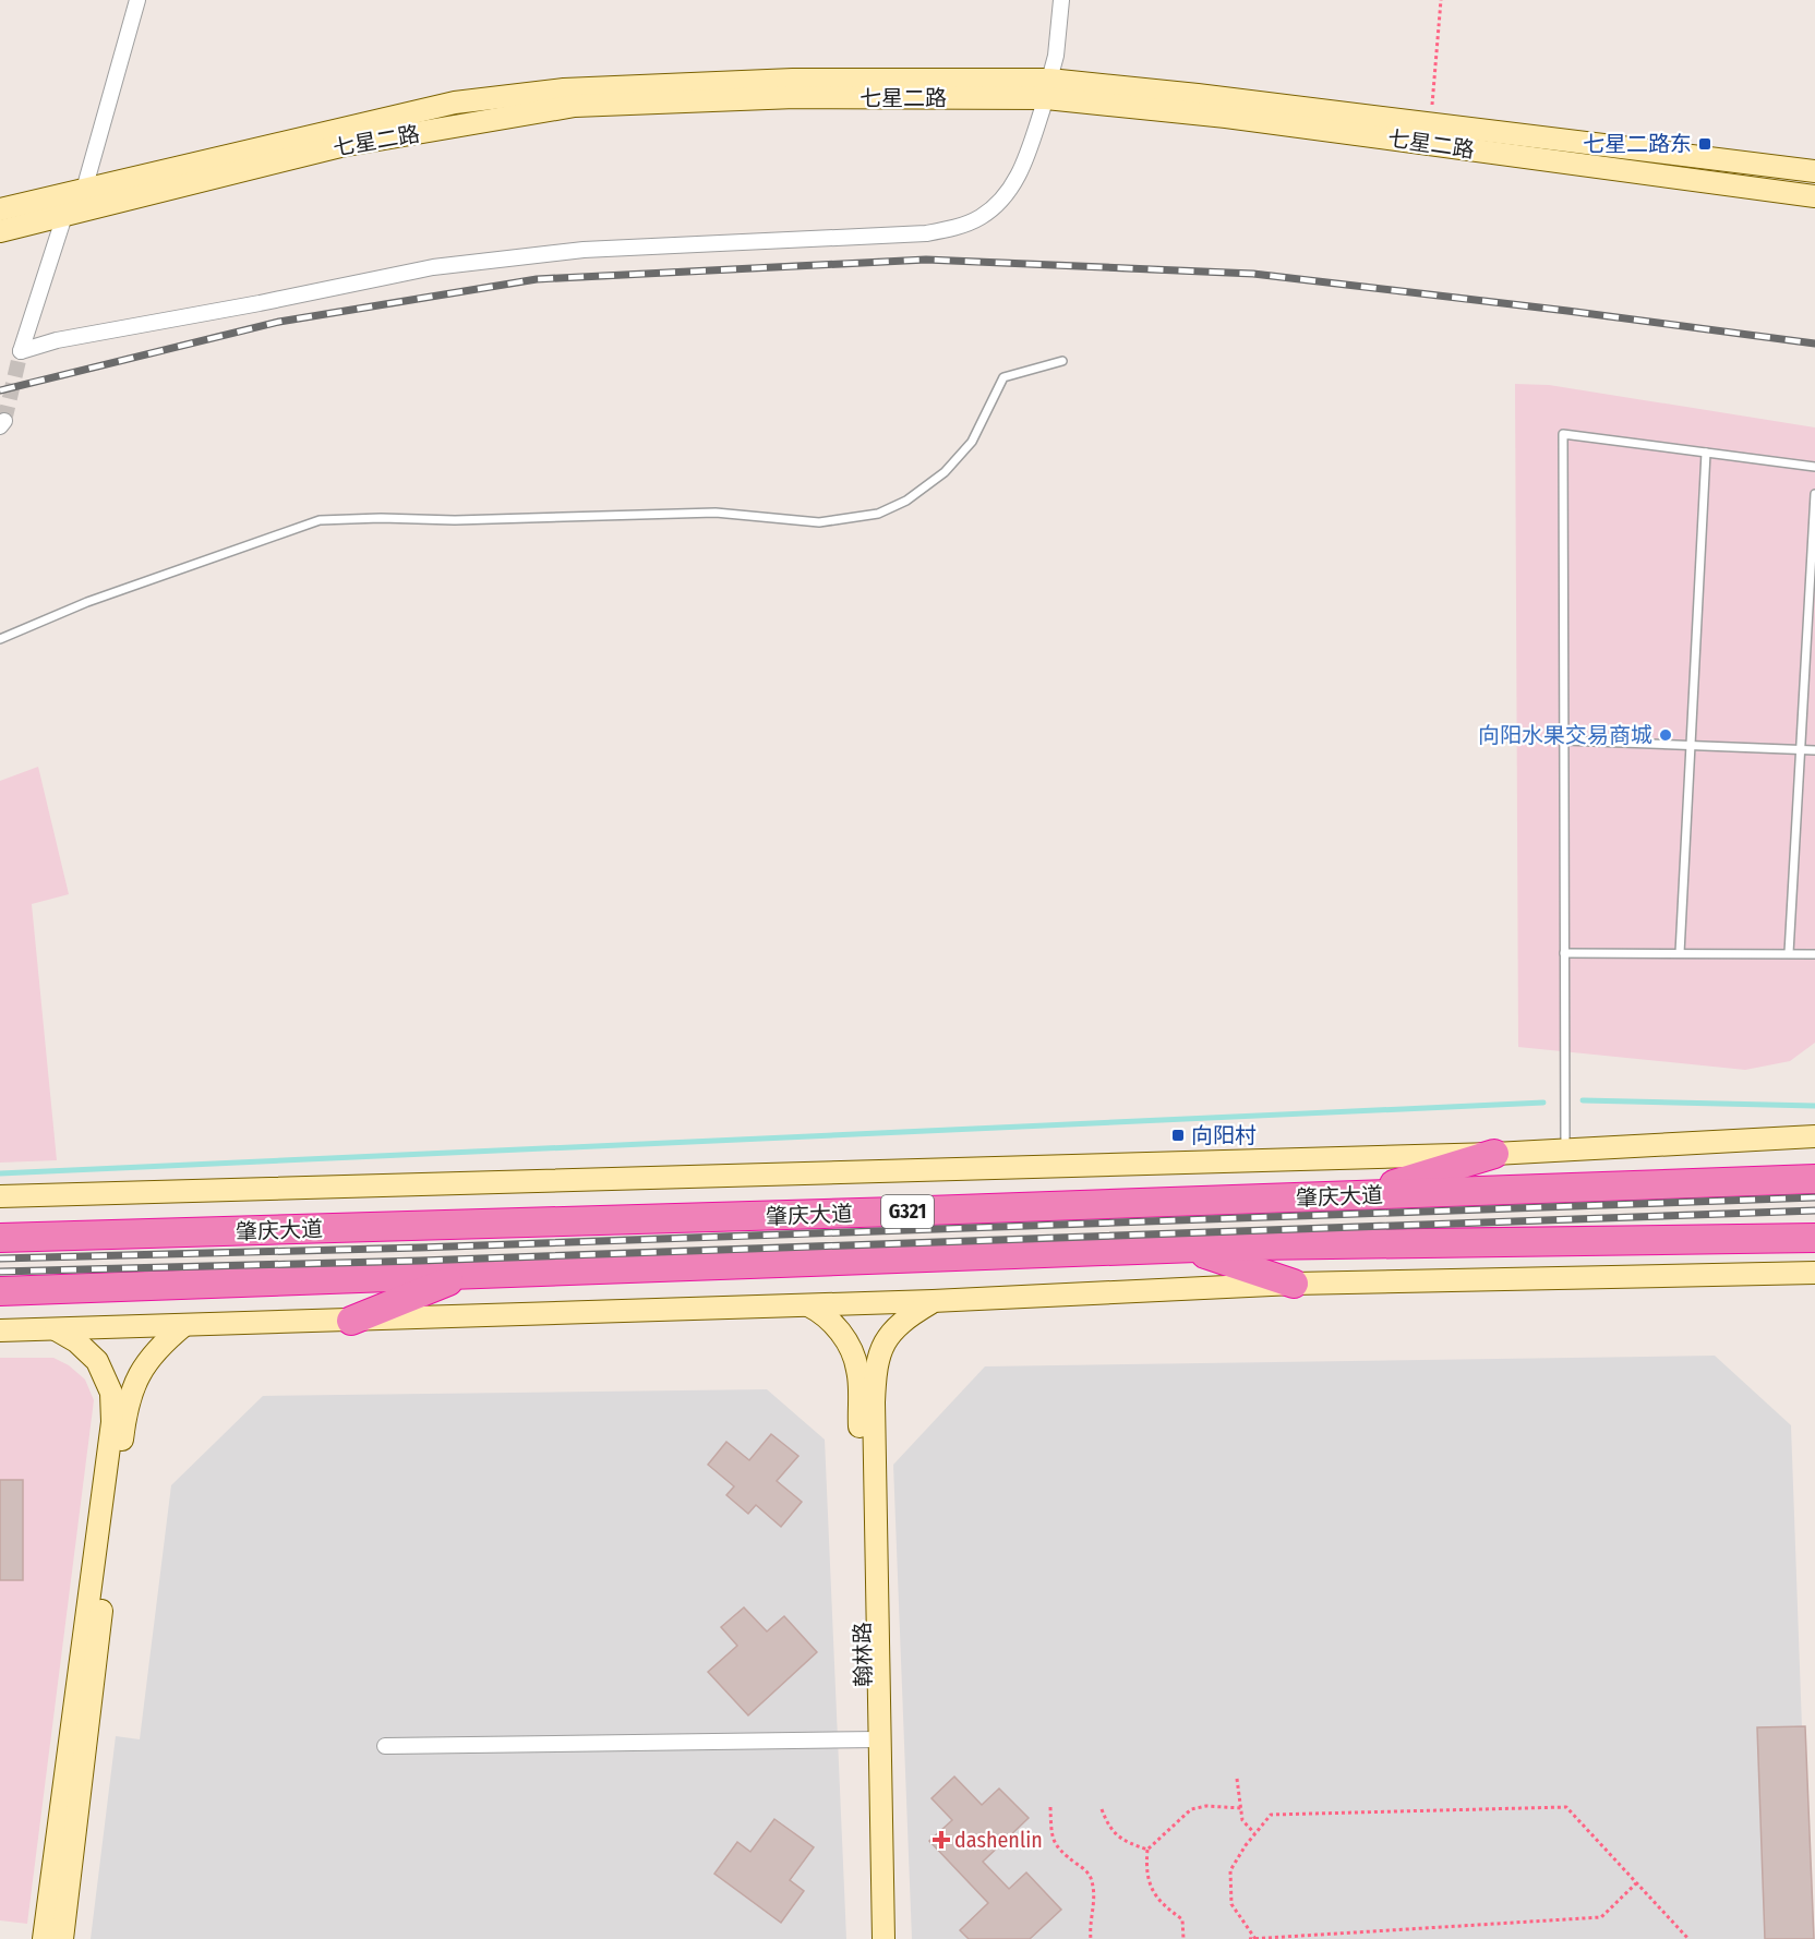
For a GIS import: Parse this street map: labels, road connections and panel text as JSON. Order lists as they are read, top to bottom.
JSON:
{
  "streets": {
    "highway": ["肇庆大道", "G321"],
    "street": ["七星二路", "翰林路"]
  },
  "places": {
    "transit": ["七星二路东", "向阳村"],
    "other": ["向阳水果交易商城"],
    "health": ["dashenlin"]
  }
}
